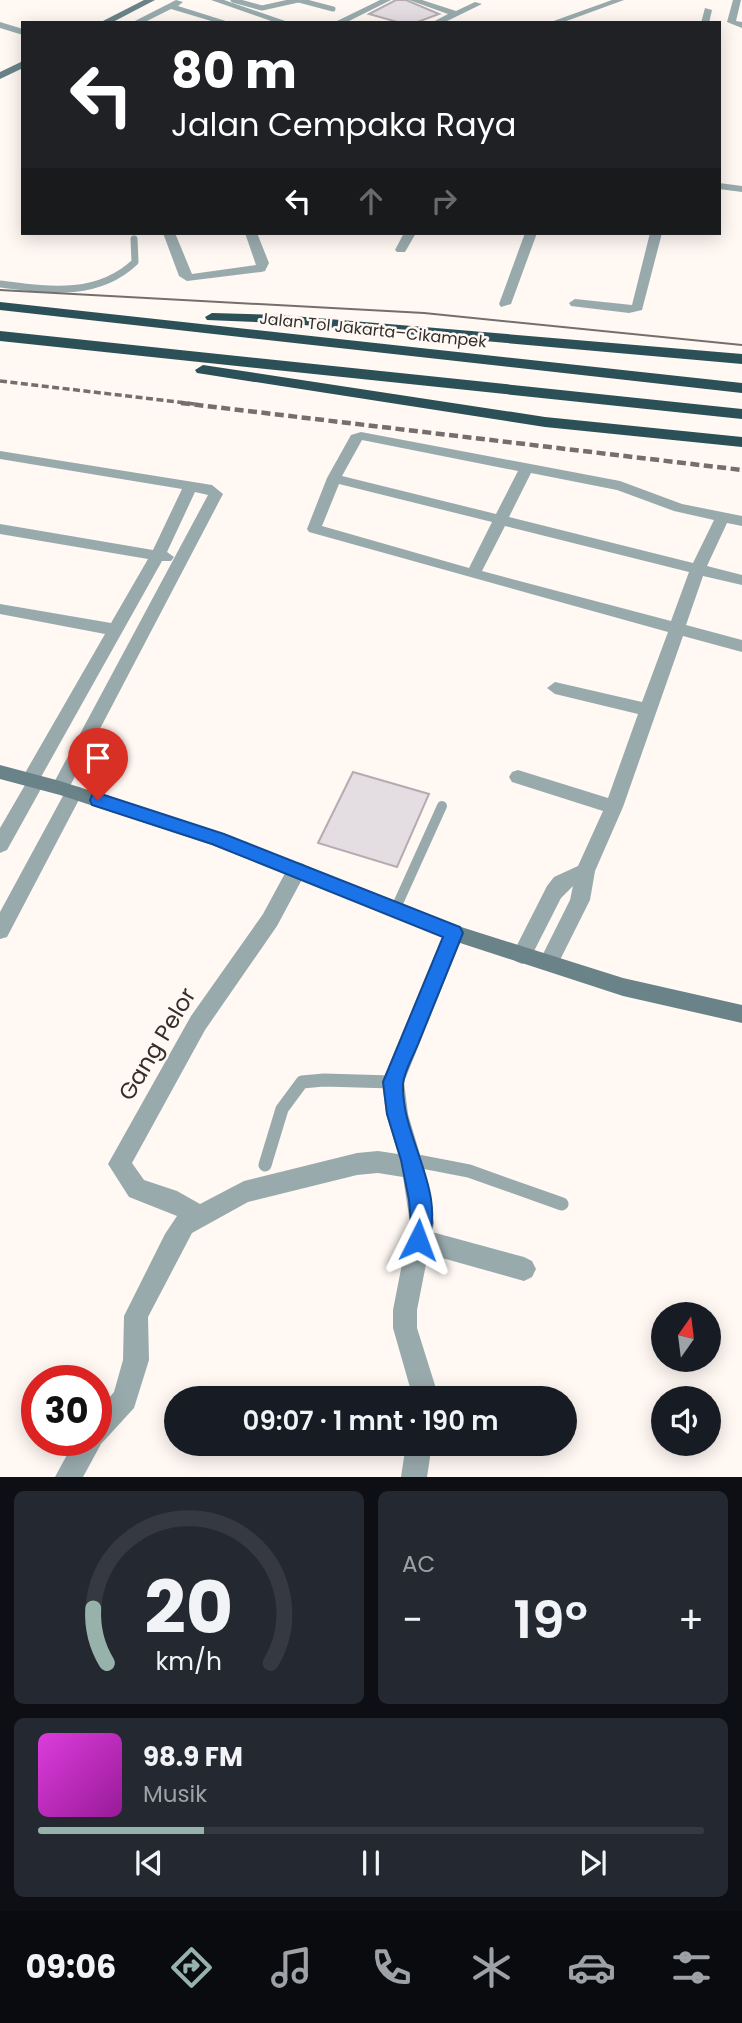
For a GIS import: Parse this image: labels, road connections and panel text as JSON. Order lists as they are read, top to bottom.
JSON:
{
  "streets": {
    "highway": ["Jalan Tol Jakarta–Cikampek"],
    "street": ["Gang Pelor"]
  },
  "north": "top",
  "page": {
    "turn": ["80 m", "Jalan Cempaka Raya"],
    "limit": "30",
    "trip": "09:07 · 1 mnt · 190 m",
    "tile": "AC",
    "heat": ["−", "19°", "+"],
    "song": ["98.9 FM", "Musik"],
    "tabs": "09:06",
    "gauge": ["20", "km/h"]
  }
}
